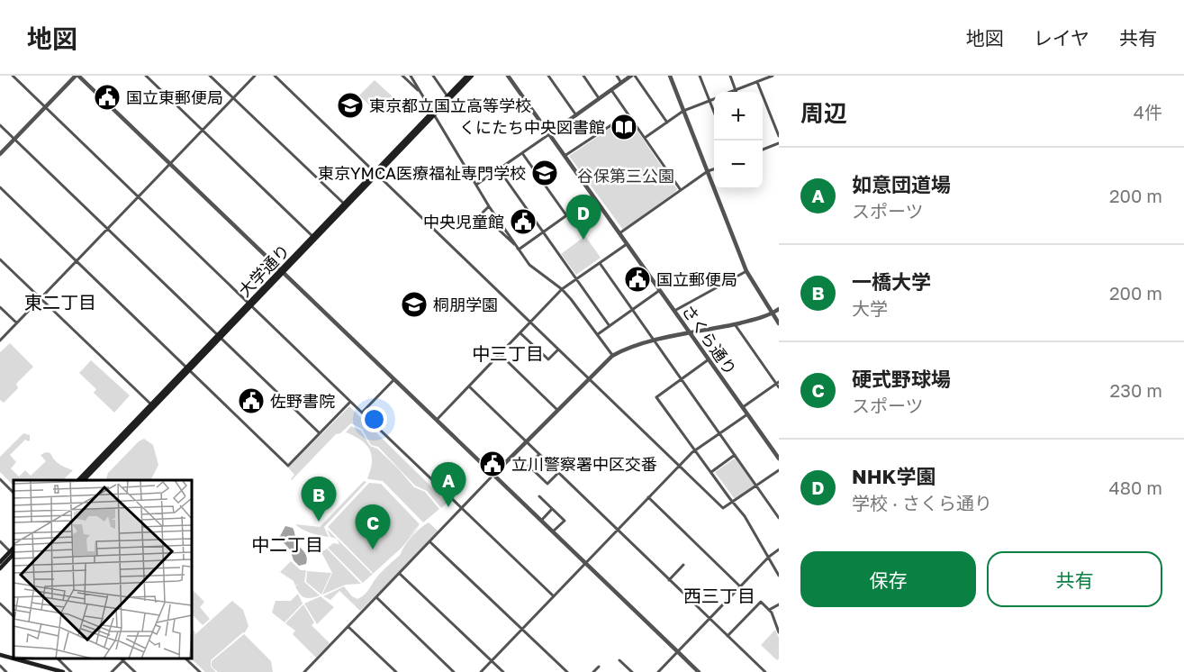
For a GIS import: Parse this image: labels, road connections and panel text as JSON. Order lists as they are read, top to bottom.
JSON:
{
  "streets": {
    "main road": ["大学通り"],
    "street": ["さくら通り"]
  },
  "districts": [
    "東二丁目",
    "中三丁目",
    "中二丁目",
    "西三丁目"
  ],
  "parks": ["谷保第三公園"],
  "places": {
    "public building": [
      "国立東郵便局",
      "中央児童館",
      "国立郵便局",
      "佐野書院",
      "立川警察署中区交番"
    ],
    "school or university": ["東京都立国立高等学校", "東京YMCA医療福祉専門学校", "桐朋学園"],
    "library": ["くにたち中央図書館"]
  },
  "page": {
    "header": "地図",
    "nav": ["地図", "レイヤ", "共有"],
    "heading": ["周辺", "4件"],
    "map_buttons": ["+", "−"],
    "list": [
      {
        "mark": "A",
        "name": "如意団道場",
        "note": "スポーツ",
        "value": "200 m"
      },
      {
        "mark": "B",
        "name": "一橋大学",
        "note": "大学",
        "value": "200 m"
      },
      {
        "mark": "C",
        "name": "硬式野球場",
        "note": "スポーツ",
        "value": "230 m"
      },
      {
        "mark": "D",
        "name": "NHK学園",
        "note": "学校 · さくら通り",
        "value": "480 m"
      }
    ],
    "pins": [
      "D",
      "A",
      "B",
      "C"
    ],
    "buttons": ["保存", "共有"]
  }
}
